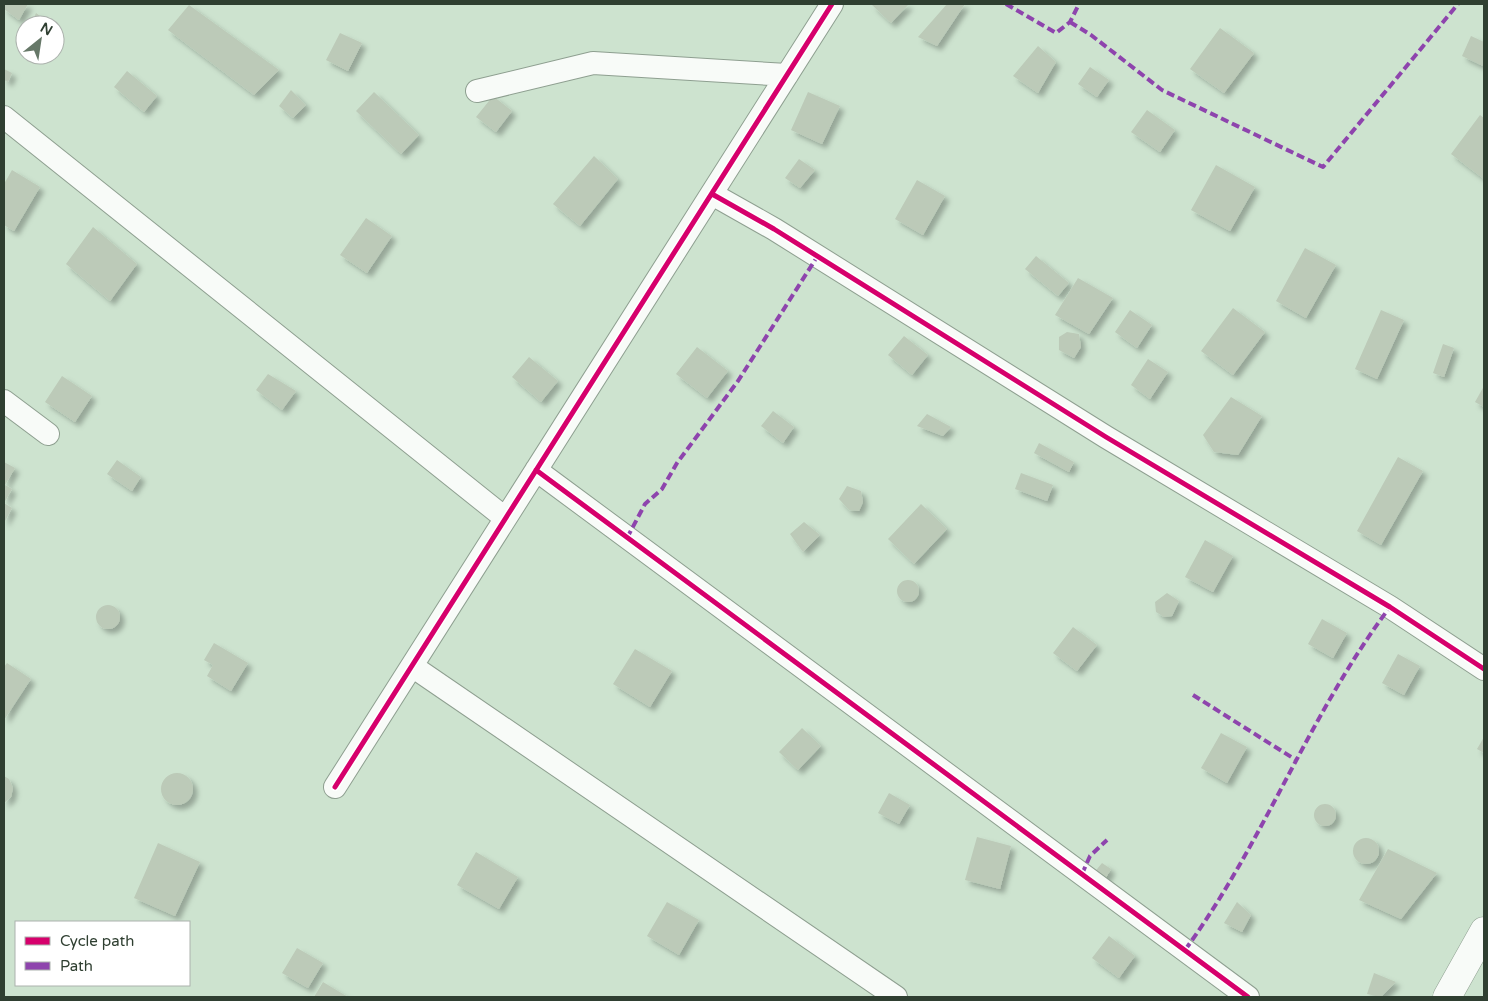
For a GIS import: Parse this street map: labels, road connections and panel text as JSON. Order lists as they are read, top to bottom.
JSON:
{
  "legend": ["Cycle path", "Path"],
  "north": "top right"
}
